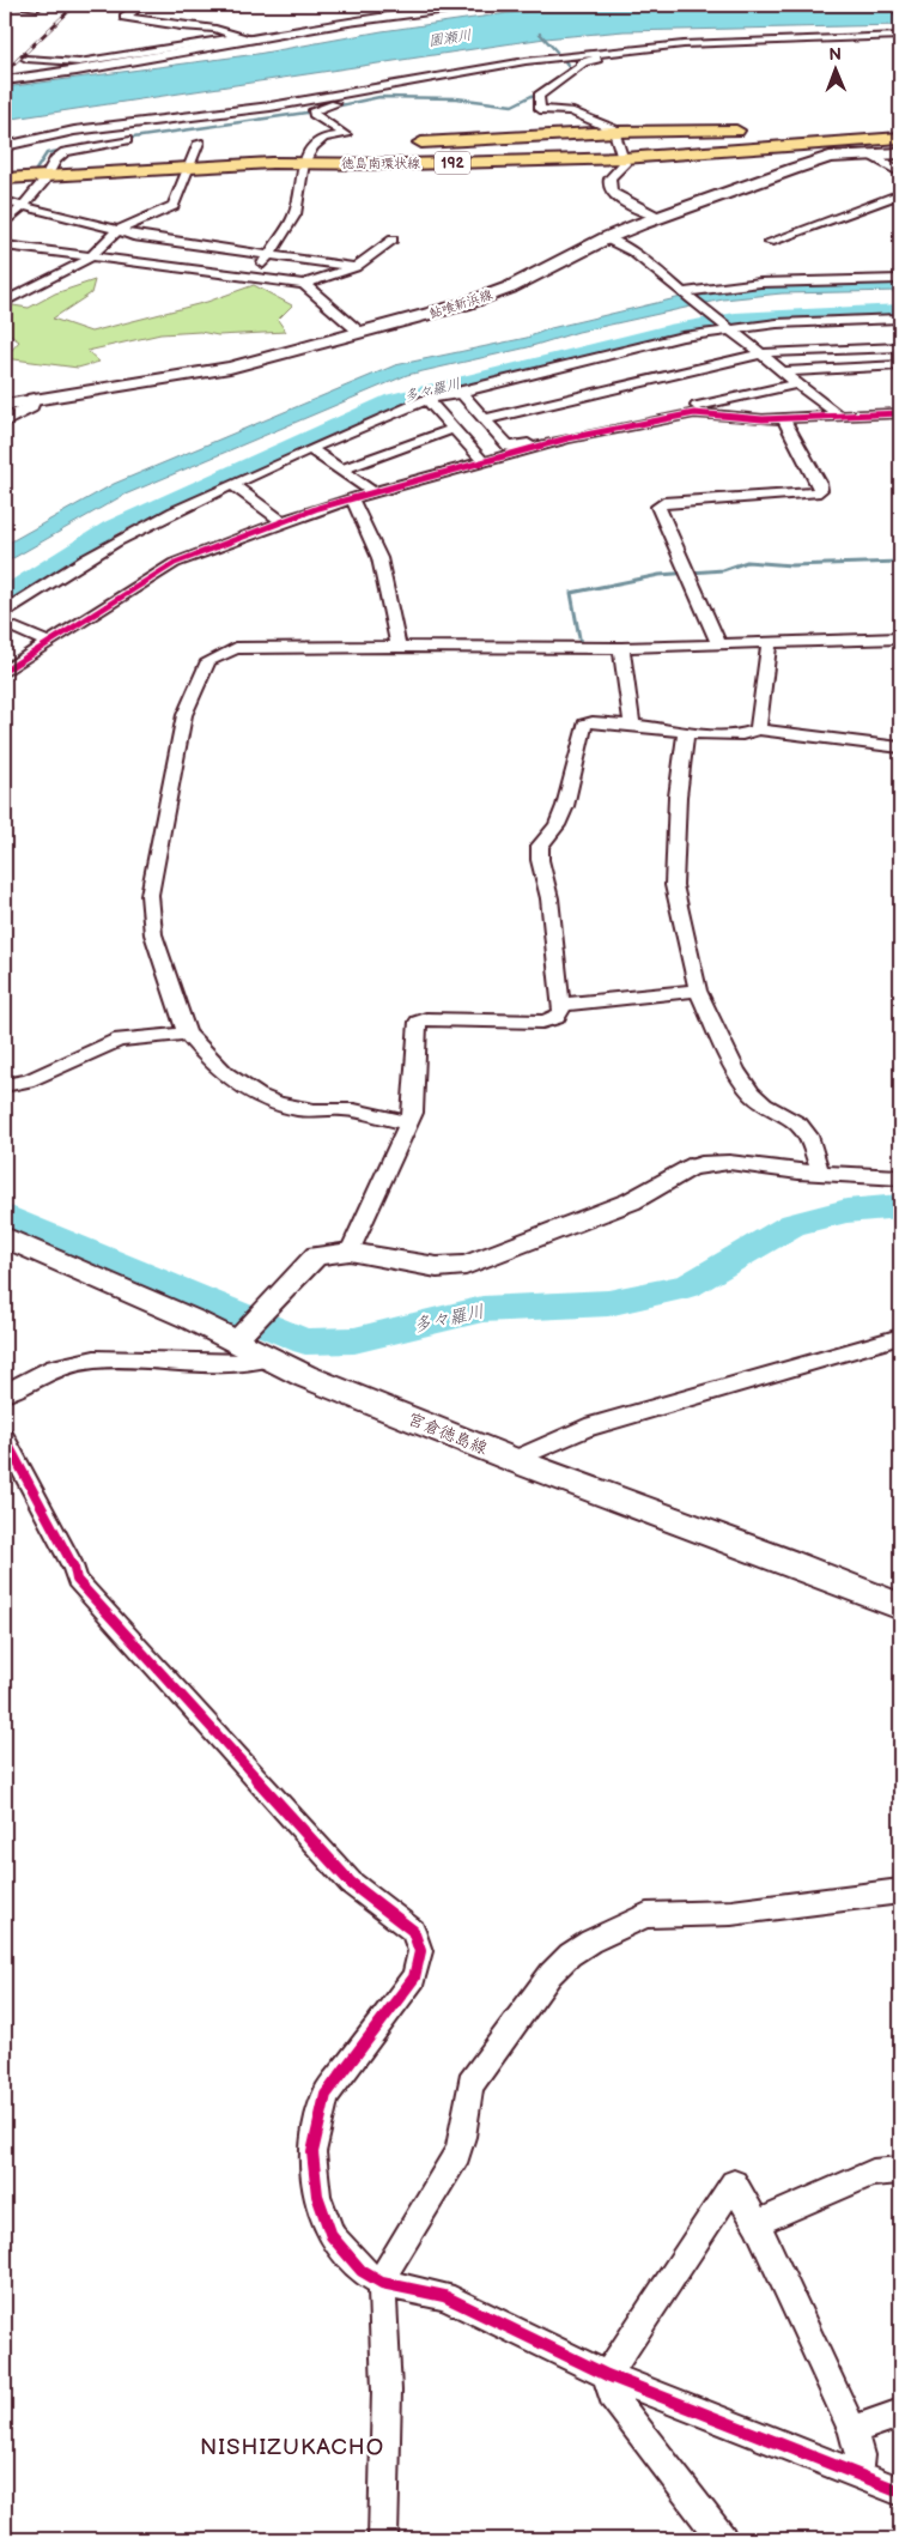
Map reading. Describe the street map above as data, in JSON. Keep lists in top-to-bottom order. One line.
{"streets":{"highway":["徳島南環状線","192"],"main road":["鮎喰新浜線","宮倉徳島線"]},"districts":["NISHIZUKACHO"],"water":["園瀬川","多々羅川"],"north":"top"}
